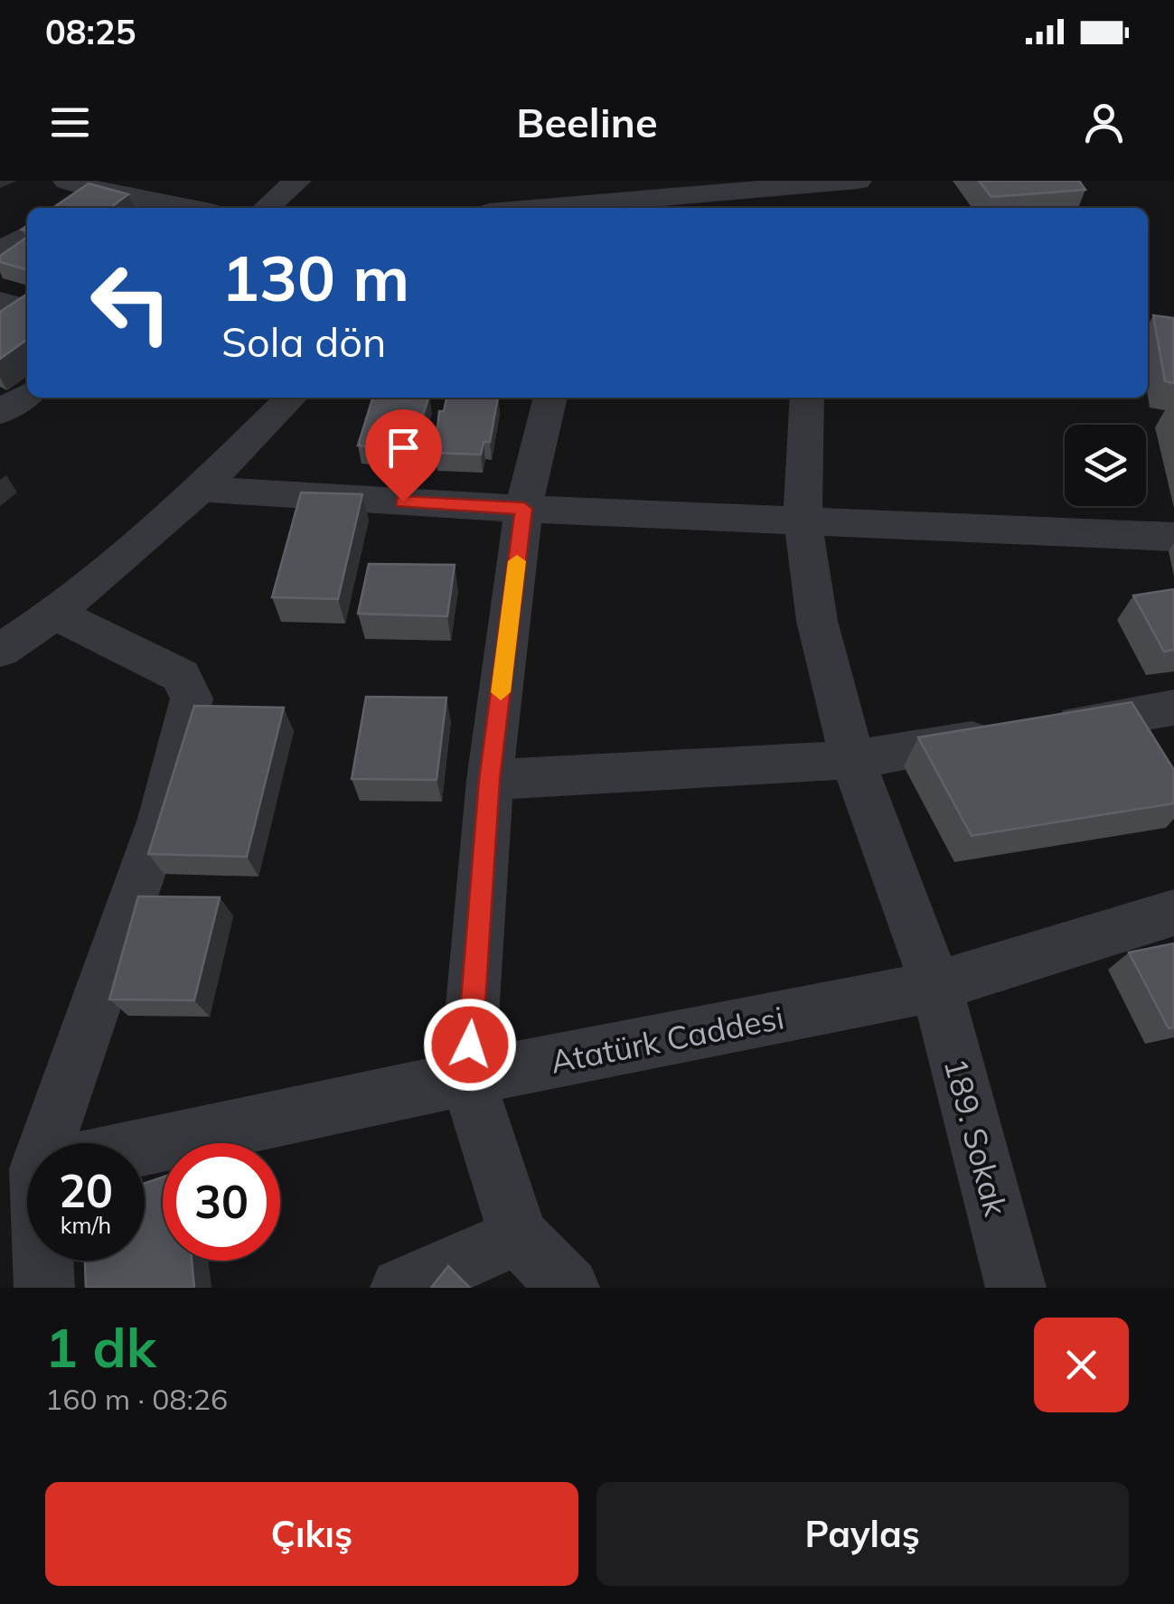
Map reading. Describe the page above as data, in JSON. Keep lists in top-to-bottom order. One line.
{"streets":{"street":["Atatürk Caddesi","189. Sokak"]},"crossings":[["Atatürk Caddesi","189. Sokak"]],"page":{"status":"08:25","header":"Beeline","turn":["130 m","Sola dön"],"speed":"20 km/h","limit":"30","heading":["1 dk","160 m · 08:26"],"buttons":["Çıkış","Paylaş"]}}
